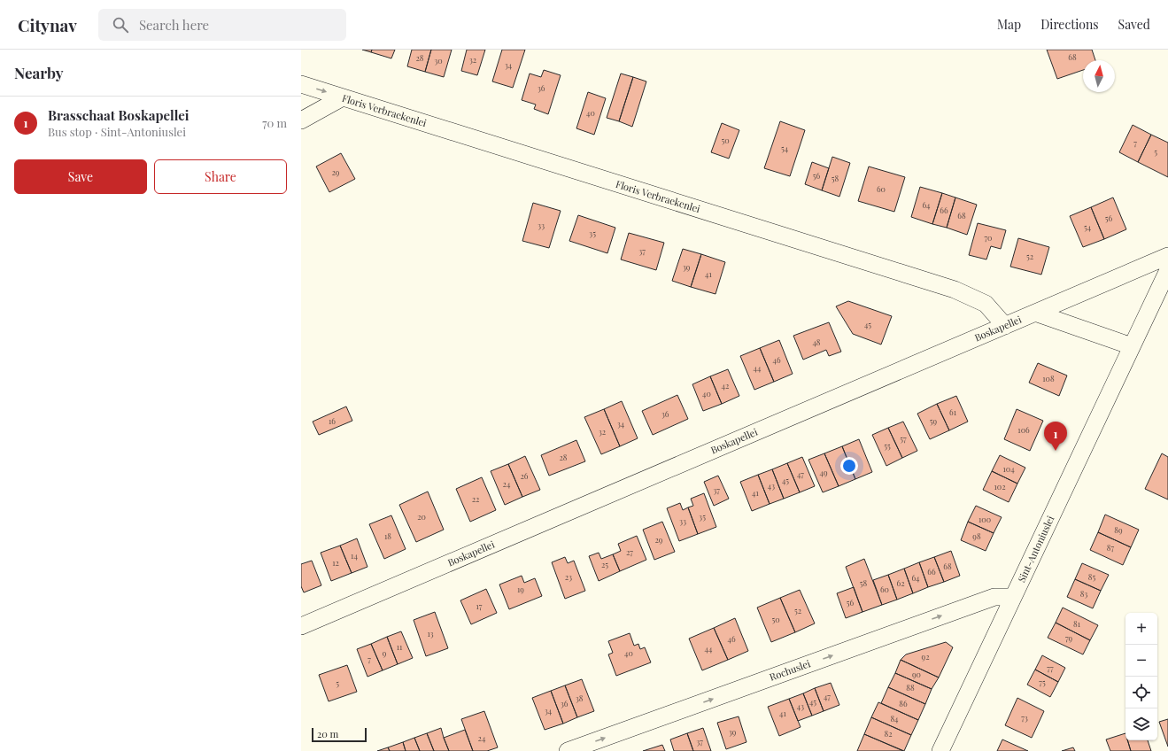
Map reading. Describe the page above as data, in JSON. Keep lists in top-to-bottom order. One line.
{"streets":{"street":["Floris Verbraekenlei","Boskapellei","Sint-Antoniuslei","Rochuslei"]},"crossings":[["Floris Verbraekenlei","Boskapellei"],["Sint-Antoniuslei","Rochuslei"]],"one_way":["Rochuslei"],"house_numbers":["68","28","32","30","34","36","40","50","7","54","5","29","56","58","60","64","66","68","56","33","54","35","70","37","52","39","41","45","48","46","44","108","42","40","61","36","16","59","34","106","32","57","55","28","104","49","47","26","45","24","43","102","37","41","22","20","35","100","33","89","18","98","29","87","27","14","12","25","68","66","23","85","64","58","62","19","60","83","56","17","52","50","81","13","79","46","11","44","9","40","92","7","77","90","75","5","88","47","38","45","36","86","43","34","41","73","84","39","82","24","37"],"scale_bar":"20 m","north":"top","page":{"header":"Citynav","search":"Search here","nav":["Map","Directions","Saved"],"heading":"Nearby","list":[{"mark":"1","name":"Brasschaat Boskapellei","note":"Bus stop · Sint-Antoniuslei","value":"70 m"}],"buttons":["Save","Share"],"pins":"1","map_buttons":["+","−"],"scale":"20 m"}}
